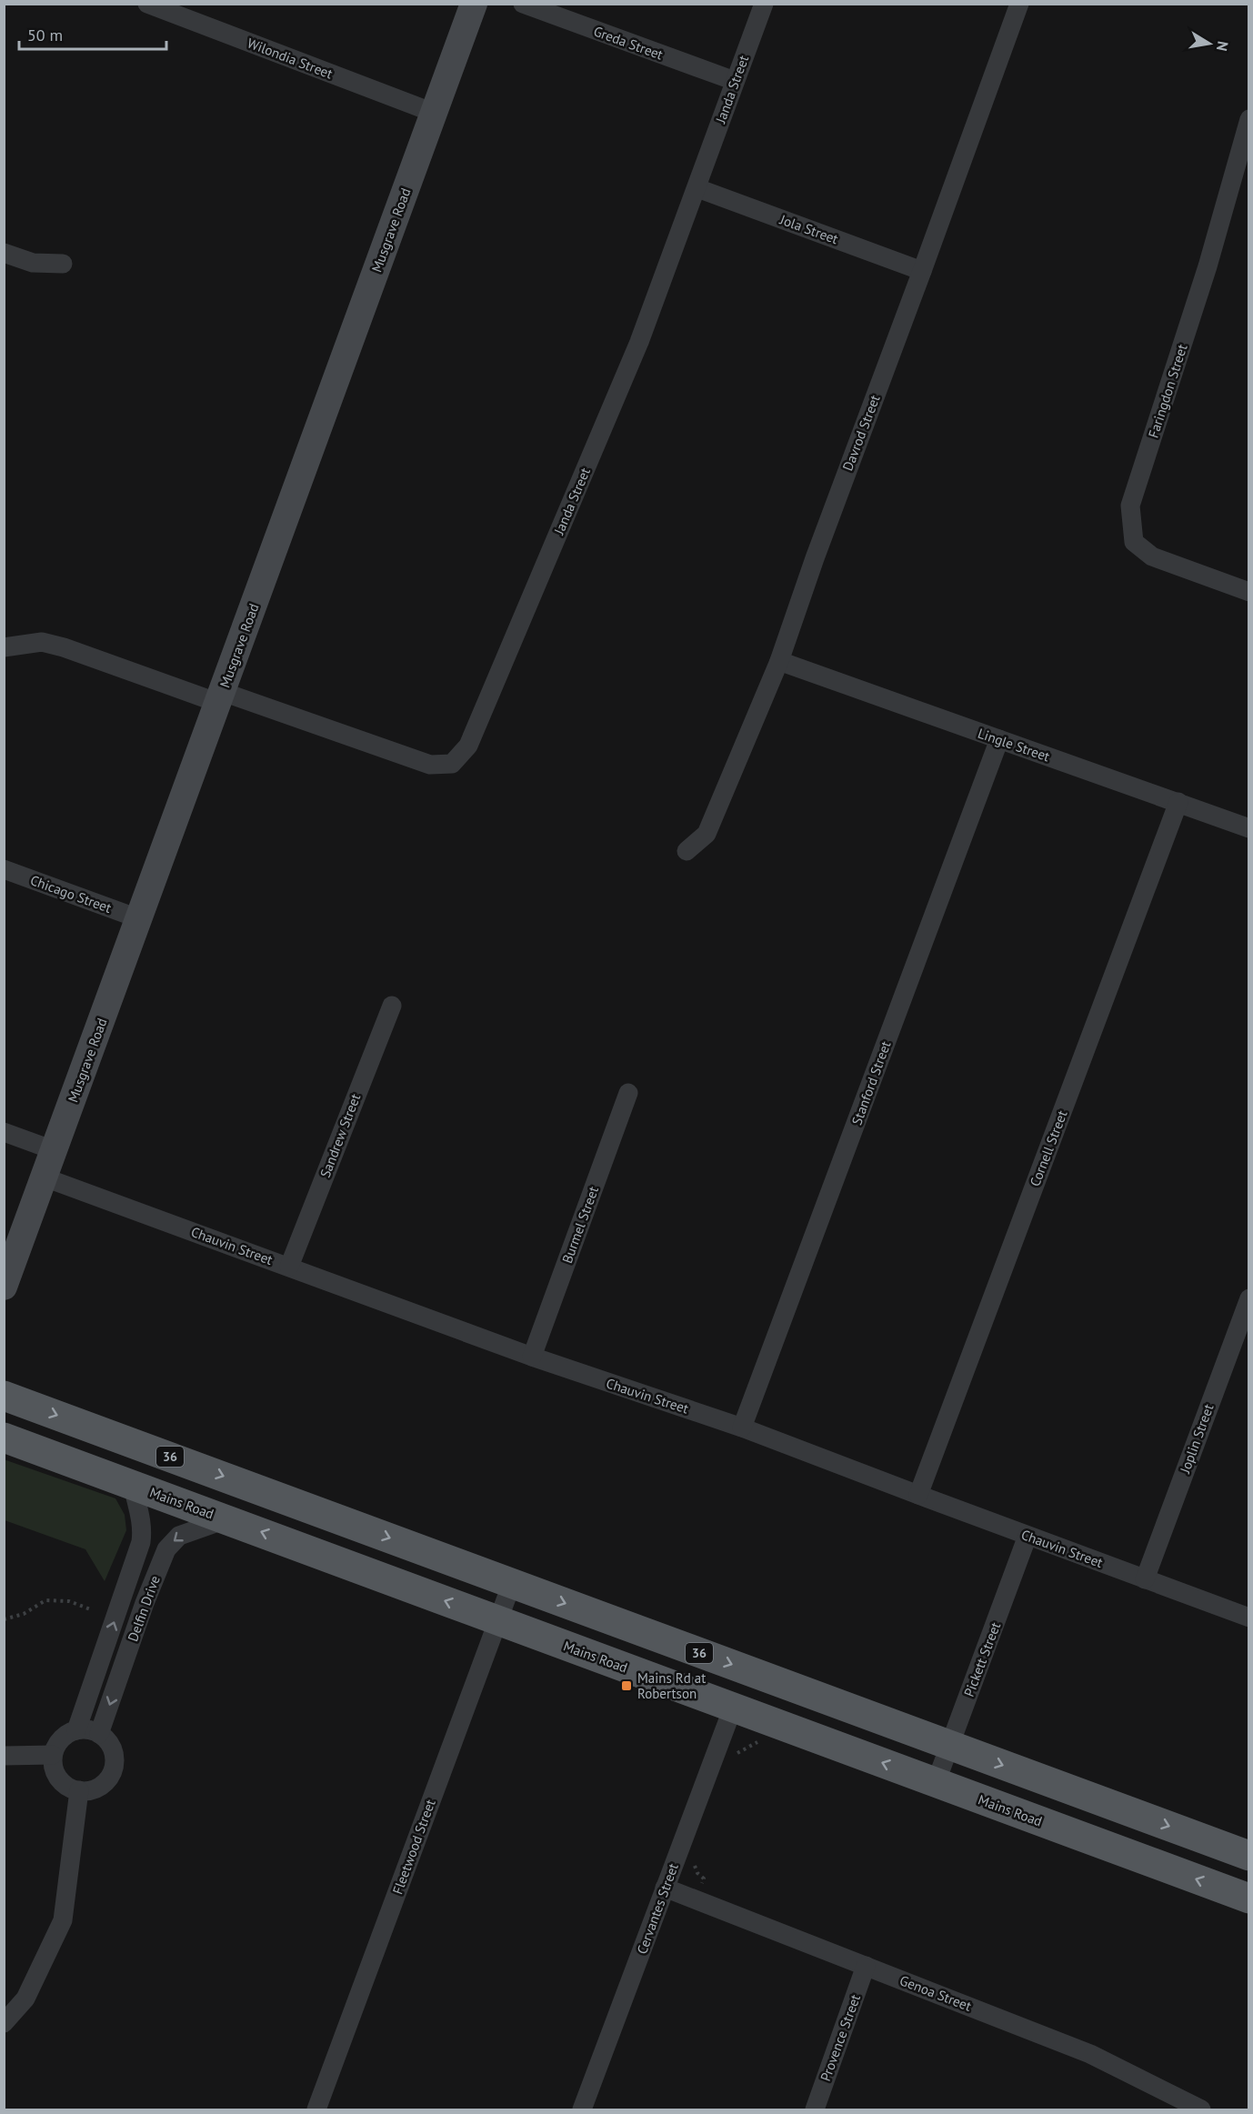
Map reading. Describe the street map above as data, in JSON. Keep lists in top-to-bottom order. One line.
{"streets":{"main road":["36","Mains Road"],"street":["Greda Street","Wilondia Street","Janda Street","Jola Street","Musgrave Road","Faringdon Street","Davrod Street","Lingle Street","Chicago Street","Stanford Street","Sandrew Street","Cornell Street","Burmel Street","Chauvin Street","Joplin Street","Delfin Drive","Pickett Street","Fleetwood Street","Cervantes Street","Genoa Street","Provence Street"]},"crossings":[["Greda Street","Janda Street"],["Wilondia Street","Musgrave Road"],["Janda Street","Jola Street"],["Janda Street","Musgrave Road"],["Jola Street","Davrod Street"],["Musgrave Road","Chicago Street"],["Musgrave Road","Chauvin Street"],["Davrod Street","Lingle Street"],["Lingle Street","Stanford Street"],["Lingle Street","Cornell Street"],["Stanford Street","Chauvin Street"],["Sandrew Street","Chauvin Street"],["Cornell Street","Chauvin Street"],["Burmel Street","Chauvin Street"],["Chauvin Street","Joplin Street"],["Chauvin Street","Pickett Street"],["36","Pickett Street"],["36","Fleetwood Street"],["Mains Road","Delfin Drive"],["Mains Road","Pickett Street"],["Mains Road","Fleetwood Street"],["Mains Road","Cervantes Street"],["Cervantes Street","Genoa Street"],["Genoa Street","Provence Street"]],"places":{"transit":["Mains Rd at Robertson"]},"scale_bar":"50 m","north":"right"}
